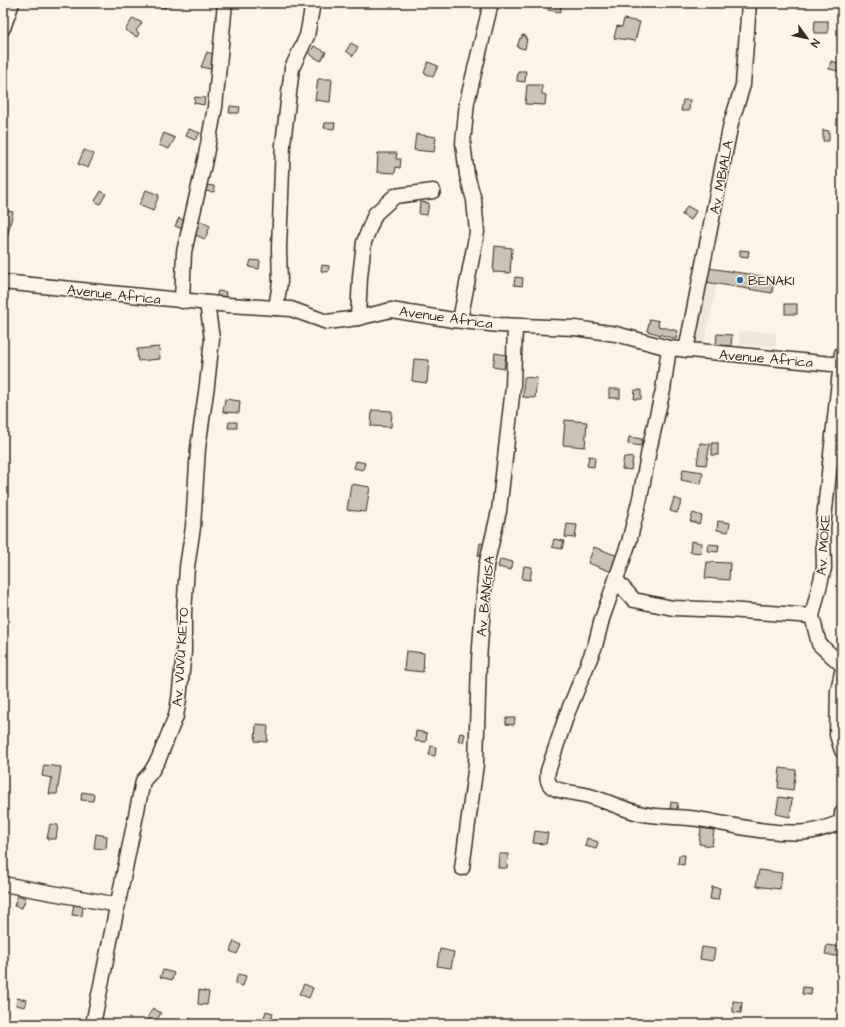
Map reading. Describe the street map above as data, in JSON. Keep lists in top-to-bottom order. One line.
{"streets":{"street":["Av. MBIALA","Avenue Africa","Av. MOKE","Av. BANGISA","Av. VUVU KIETO"]},"crossings":[["Av. MBIALA","Avenue Africa"],["Avenue Africa","Av. MOKE"],["Avenue Africa","Av. BANGISA"],["Avenue Africa","Av. VUVU KIETO"]],"places":["BENAKI"],"north":"bottom right"}
